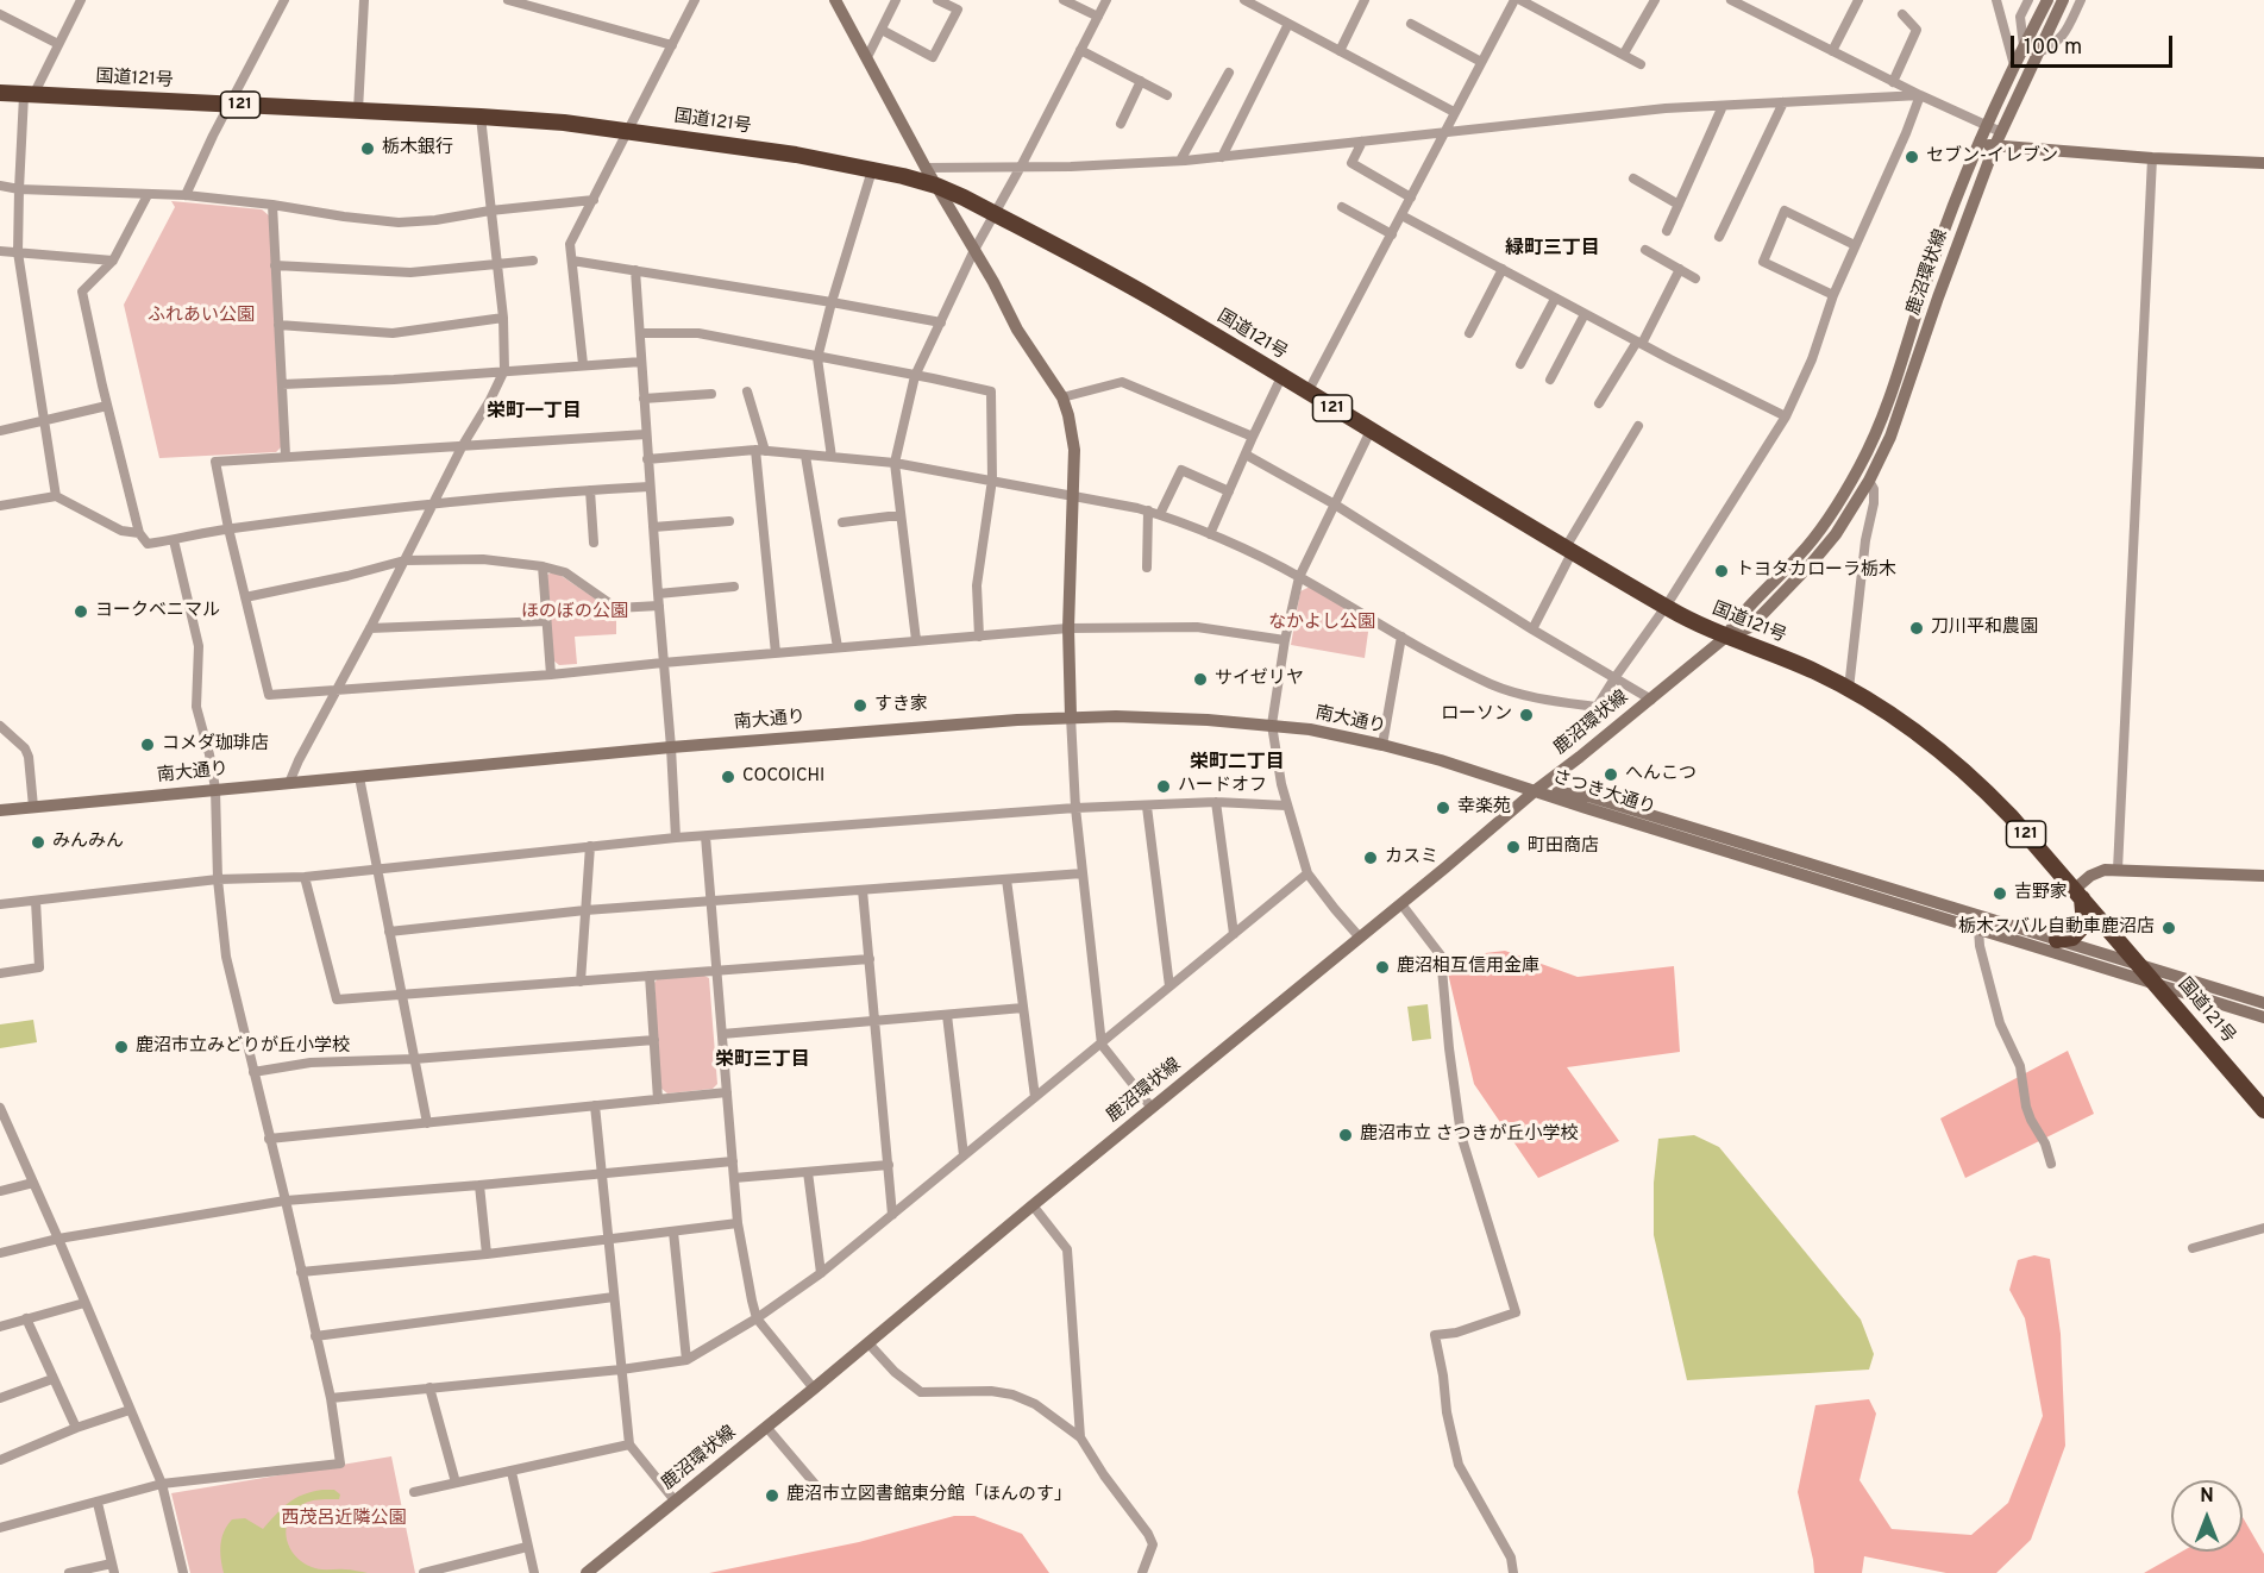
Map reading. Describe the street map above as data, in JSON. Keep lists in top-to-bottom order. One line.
{"streets":{"highway":["国道121号","121"],"street":["鹿沼環状線","南大通り","さつき大通り"]},"crossings":[["国道121号","鹿沼環状線"],["国道121号","さつき大通り"],["鹿沼環状線","南大通り"],["鹿沼環状線","さつき大通り"],["南大通り","さつき大通り"]],"districts":["緑町三丁目","栄町一丁目","栄町二丁目","栄町三丁目"],"parks":["ふれあい公園","ほのぼの公園","なかよし公園","西茂呂近隣公園"],"places":["栃木銀行","セブン-イレブン","トヨタカローラ栃木","ヨークベニマル","刀川平和農園","サイゼリヤ","すき家","ローソン","コメダ珈琲店","へんこつ","COCOICHI","ハードオフ","幸楽苑","みんみん","町田商店","カスミ","吉野家","栃木スバル自動車鹿沼店","鹿沼相互信用金庫","鹿沼市立みどりが丘小学校","鹿沼市立 さつきが丘小学校","鹿沼市立図書館東分館「ほんのす」"],"scale_bar":"100 m","north":"top"}
